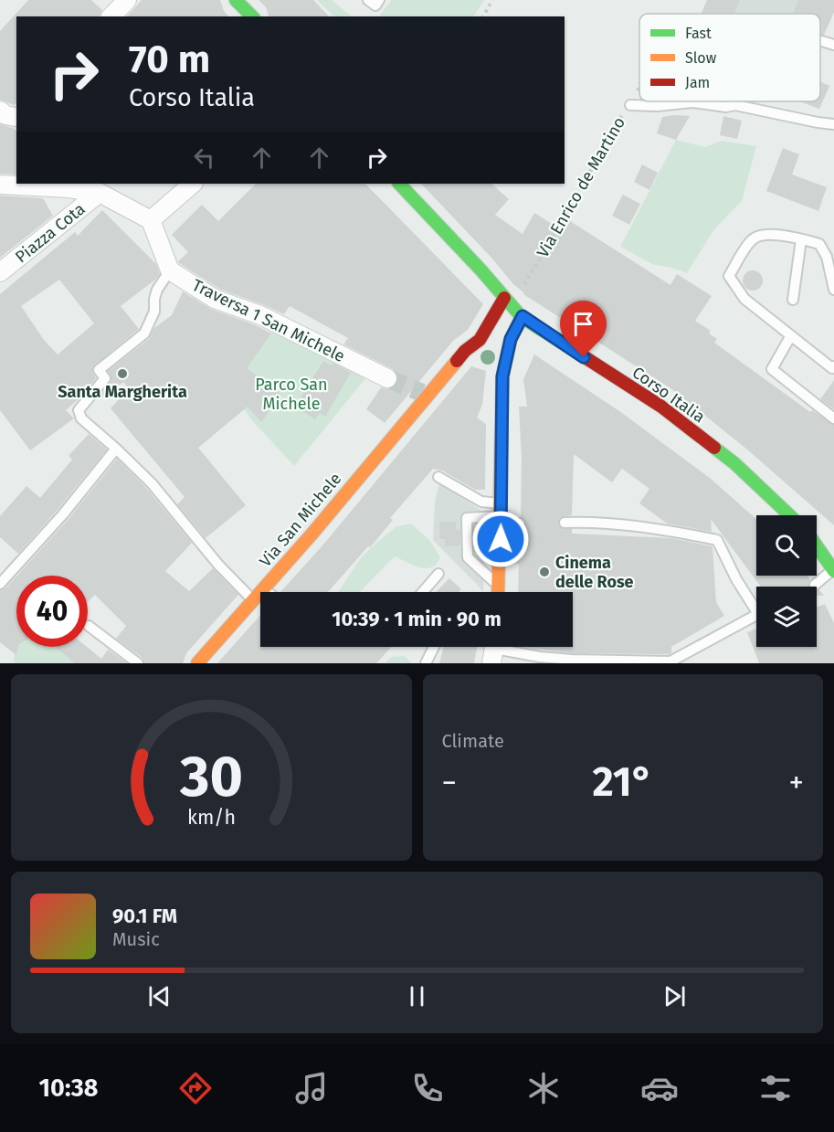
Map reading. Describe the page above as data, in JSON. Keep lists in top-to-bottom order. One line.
{"streets":{"street":["Piazza Cota","Traversa 1 San Michele","Corso Italia","Via San Michele"],"lane":["Via Enrico de Martino"]},"crossings":[["Via Enrico de Martino","Corso Italia"],["Via Enrico de Martino","Via San Michele"],["Corso Italia","Via San Michele"]],"parks":["Parco San Michele"],"places":["Santa Margherita","Cinema delle Rose"],"legend":["Fast","Slow","Jam"],"page":{"turn":["70 m","Corso Italia"],"limit":"40","trip":"10:39 · 1 min · 90 m","tile":"Climate","heat":["−","21°","+"],"song":["90.1 FM","Music"],"tabs":"10:38","gauge":["30","km/h"]}}
